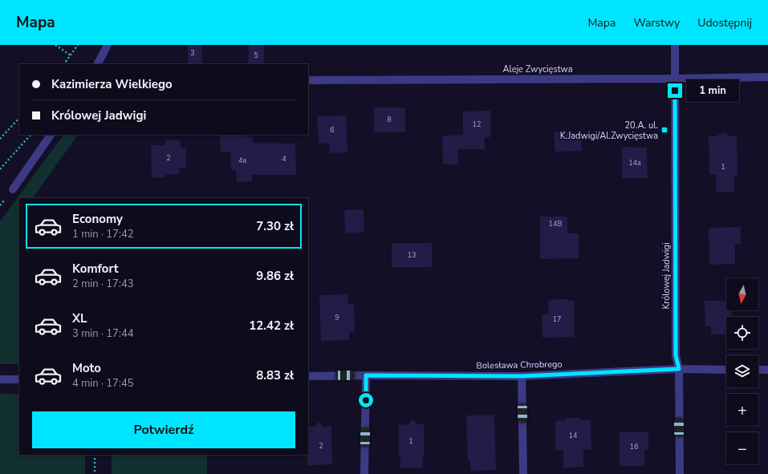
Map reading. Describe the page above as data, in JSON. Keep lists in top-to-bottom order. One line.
{"streets":{"street":["Aleje Zwycięstwa","Królowej Jadwigi","Bolesława Chrobrego"]},"crossings":[["Aleje Zwycięstwa","Królowej Jadwigi"],["Królowej Jadwigi","Bolesława Chrobrego"]],"places":{"transit":["20.A. ul. K.Jadwigi/Al.Zwycięstwa"]},"house_numbers":["3","5","8","12","6","2","4","4a","14a","1","14B","13","9","17","14","1","2","16"],"north":"bottom","page":{"header":"Mapa","nav":["Mapa","Warstwy","Udostępnij"],"banner":["Kazimierza Wielkiego","Królowej Jadwigi"],"bubble":"1 min","list":[{"name":"Economy","note":"1 min · 17:42","value":"7.30 zł"},{"name":"Komfort","note":"2 min · 17:43","value":"9.86 zł"},{"name":"XL","note":"3 min · 17:44","value":"12.42 zł"},{"name":"Moto","note":"4 min · 17:45","value":"8.83 zł"}],"map_buttons":["+","−"],"buttons":"Potwierdź"}}
